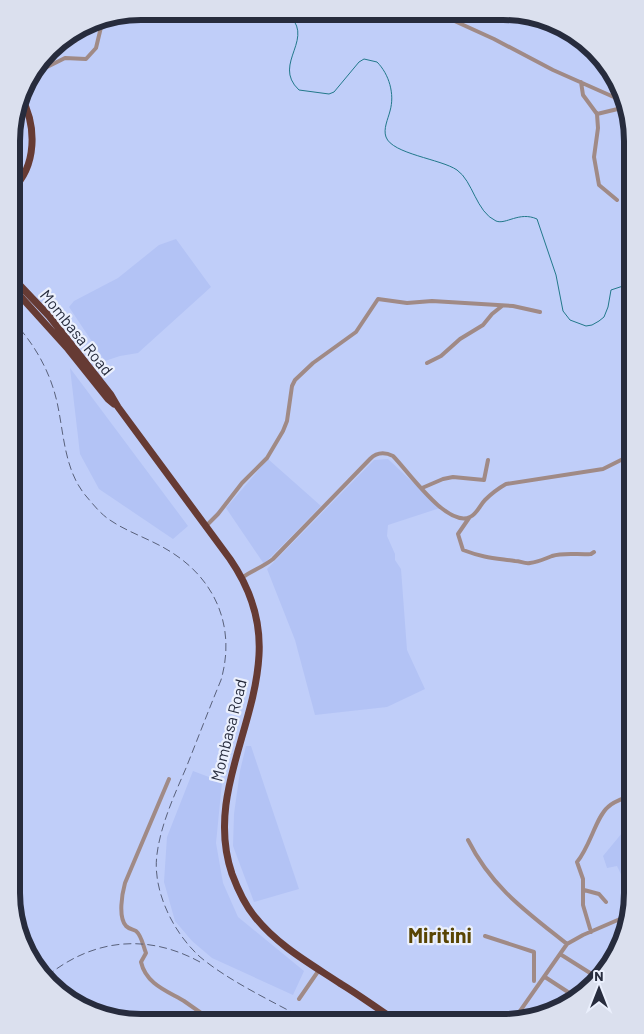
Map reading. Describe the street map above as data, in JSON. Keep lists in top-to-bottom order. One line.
{"streets":{"highway":["Mombasa Road"]},"districts":["Miritini"],"north":"top"}
